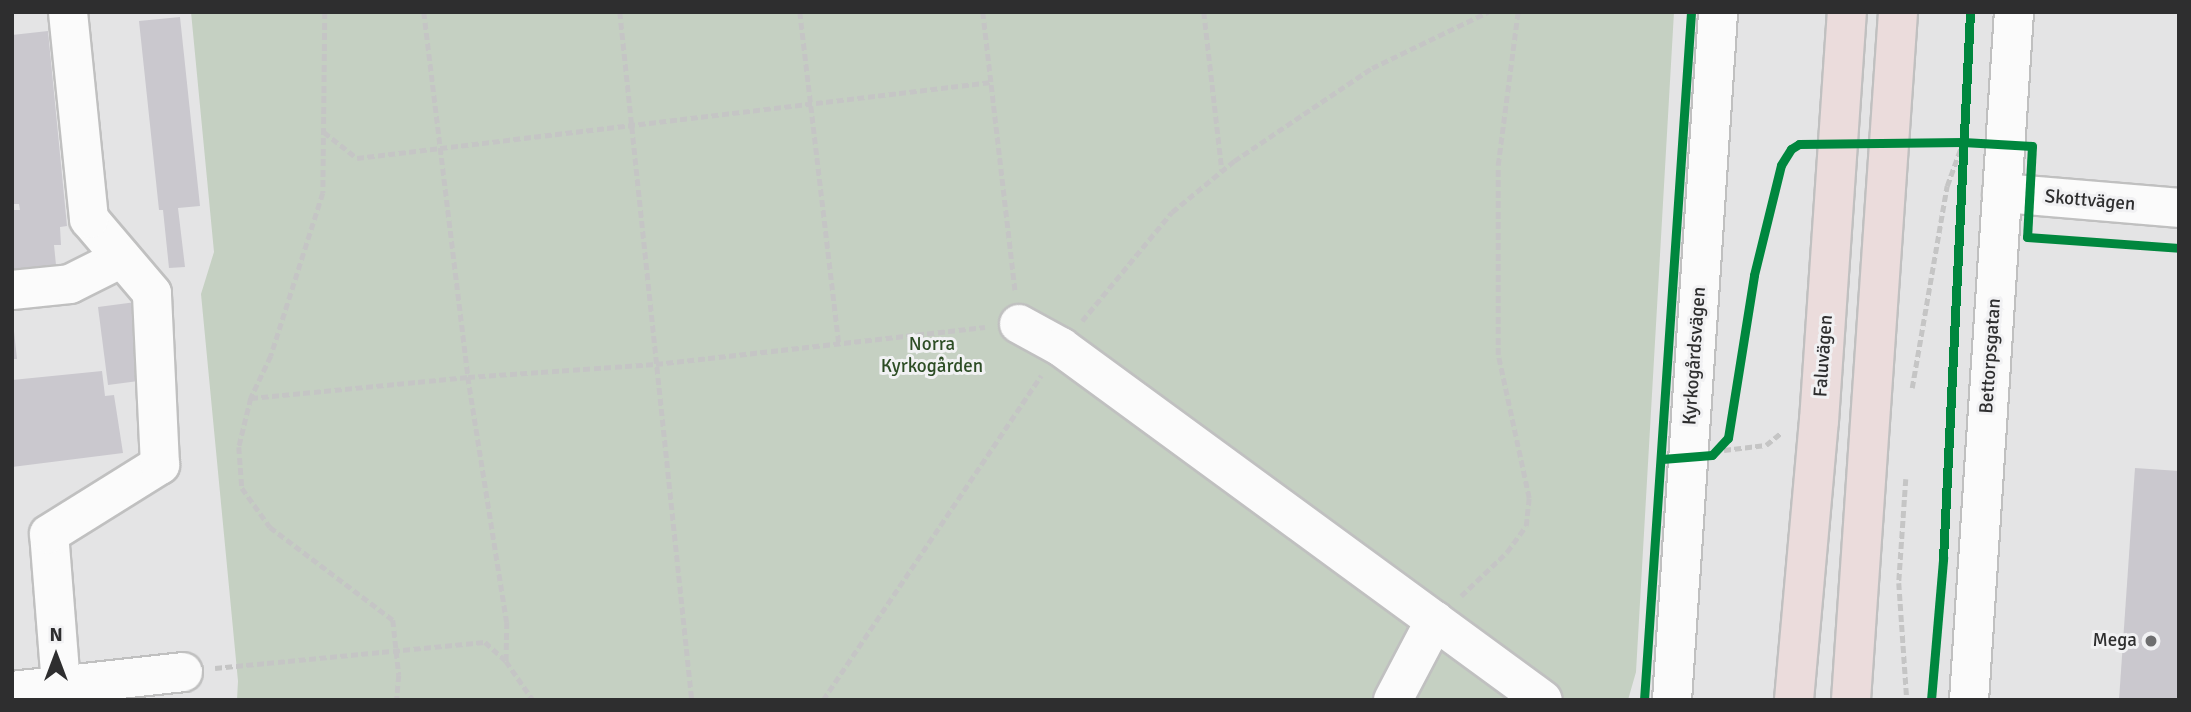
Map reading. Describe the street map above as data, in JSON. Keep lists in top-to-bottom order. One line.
{"streets":{"highway":["Faluvägen"],"street":["Skottvägen","Kyrkogårdsvägen","Bettorpsgatan"]},"crossings":[["Skottvägen","Bettorpsgatan"]],"parks":["Norra Kyrkogården"],"places":["Mega"],"north":"top"}
